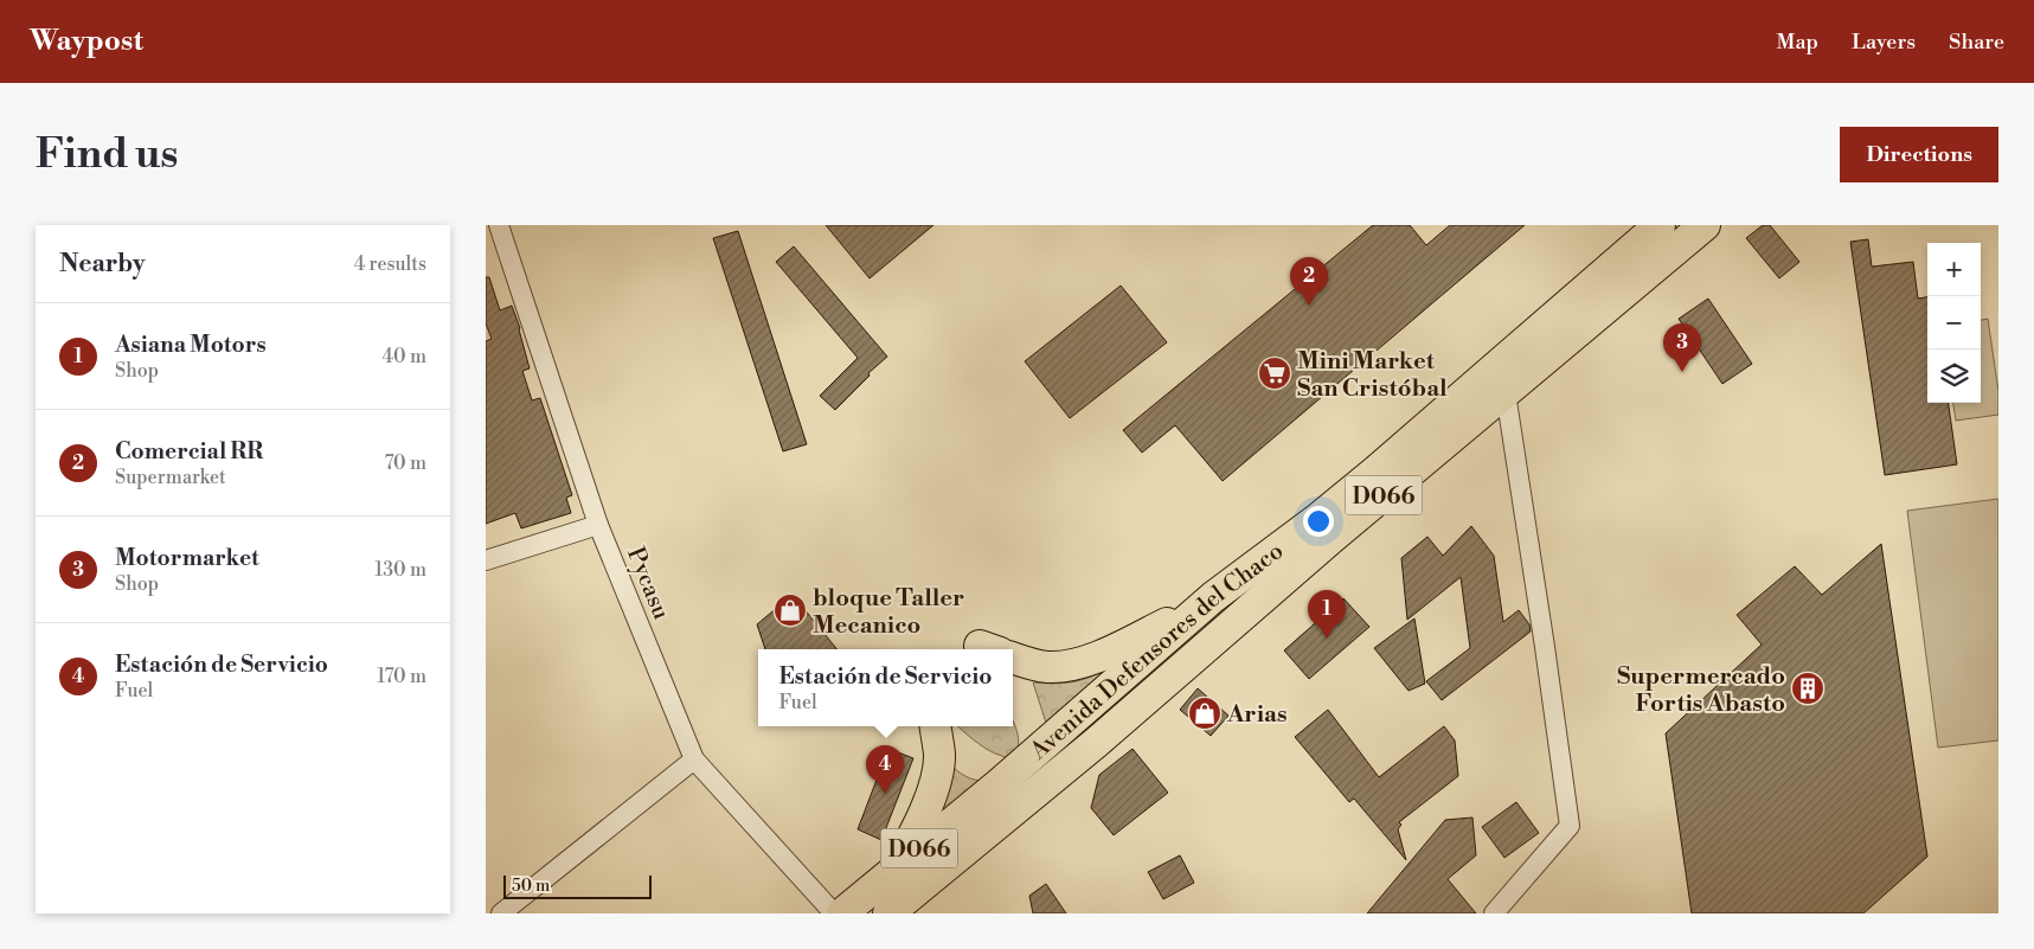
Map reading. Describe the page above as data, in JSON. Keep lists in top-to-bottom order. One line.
{"streets":{"highway":["D066","Avenida Defensores del Chaco"],"street":["Pycasu"]},"places":{"supermarket":["Mini Market San Cristóbal"],"shop":["bloque Taller Mecanico","Arias"],"building":["Supermercado Fortis Abasto"]},"scale_bar":"50 m","page":{"header":"Waypost","nav":["Map","Layers","Share"],"buttons":"Directions","title":"Find us","heading":["Nearby","4 results"],"map_buttons":["+","−"],"pins":["2","3","1","4"],"list":[{"mark":"1","name":"Asiana Motors","note":"Shop","value":"40 m"},{"mark":"2","name":"Comercial RR","note":"Supermarket","value":"70 m"},{"mark":"3","name":"Motormarket","note":"Shop","value":"130 m"},{"mark":"4","name":"Estación de Servicio","note":"Fuel","value":"170 m"}],"popup":["Estación de Servicio","Fuel"],"scale":"50 m"}}
